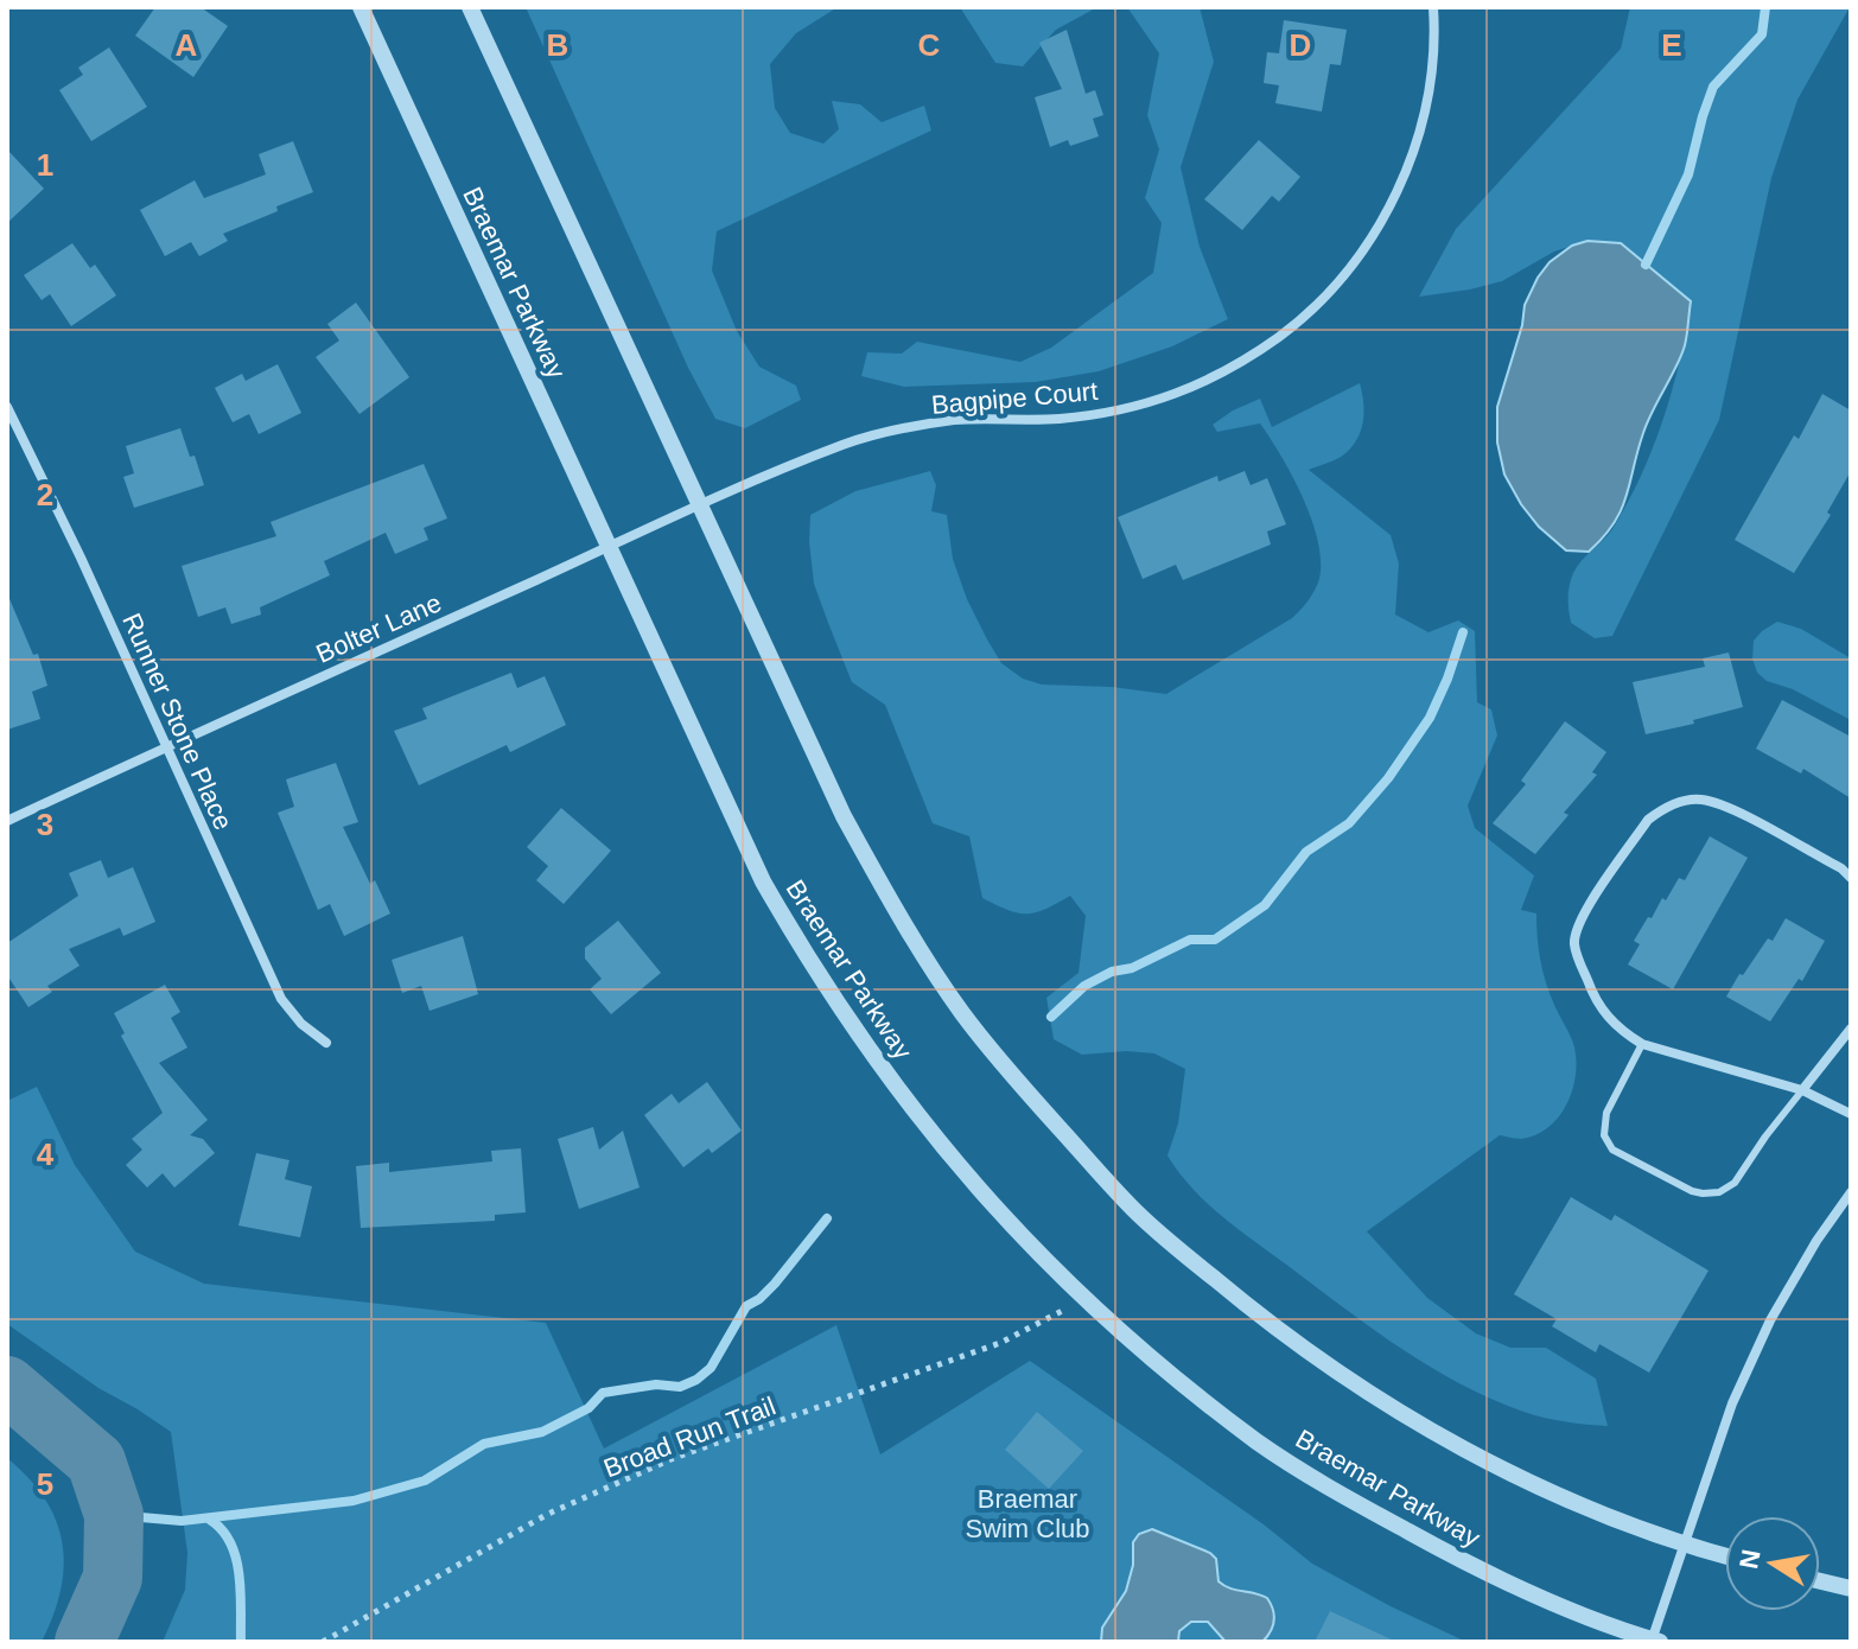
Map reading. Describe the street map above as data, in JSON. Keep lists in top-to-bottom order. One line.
{"streets":{"street":["Braemar Parkway","Bagpipe Court","Bolter Lane","Runner Stone Place"],"path":["Broad Run Trail"]},"crossings":[["Braemar Parkway","Bagpipe Court"],["Braemar Parkway","Bolter Lane"],["Braemar Parkway","Broad Run Trail"],["Bagpipe Court","Bolter Lane"],["Bolter Lane","Runner Stone Place"]],"parks":["Braemar Swim Club"],"north":"left","grid":{"columns":["A","B","C","D","E"],"rows":["1","2","3","4","5"]}}
